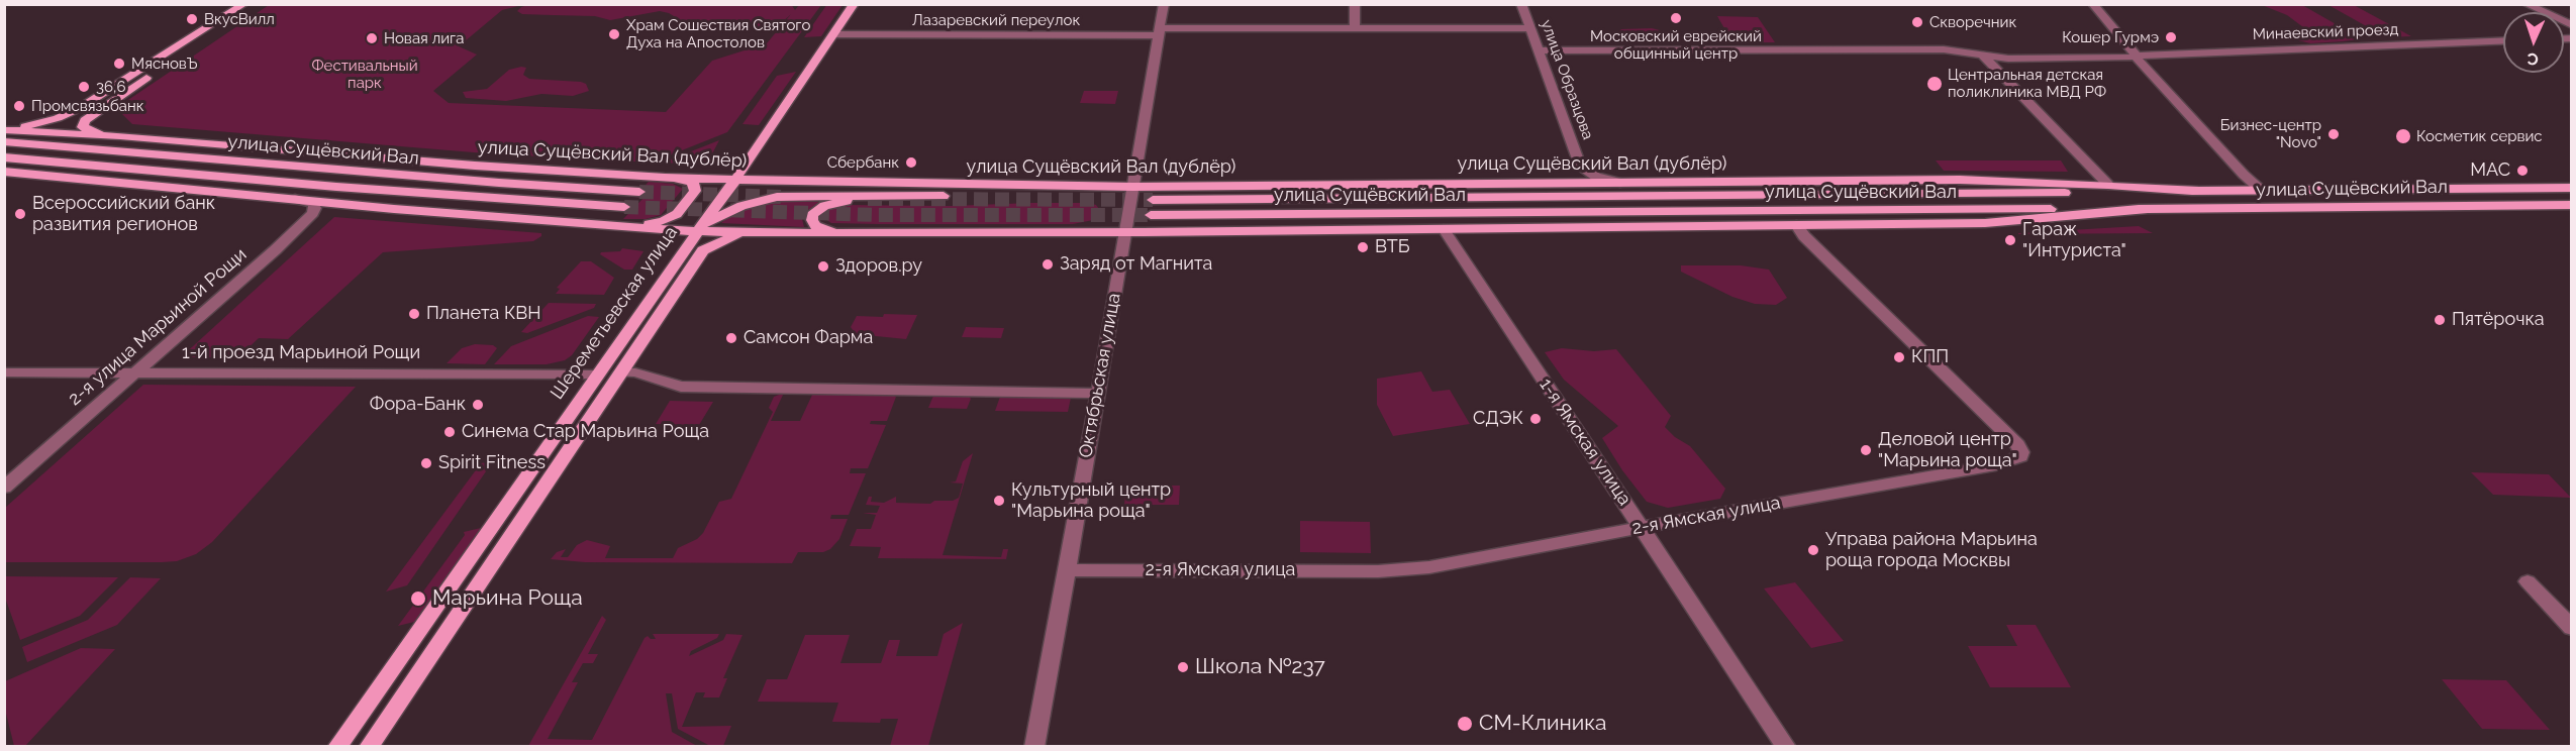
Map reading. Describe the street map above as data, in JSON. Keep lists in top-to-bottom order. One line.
{"streets":{"main road":["улица Сущёвский Вал","улица Сущёвский Вал (дублёр)","Шереметьевская улица"],"street":["Лазаревский переулок","Минаевский проезд","улица Образцова","2-я улица Марьиной Рощи","1-й проезд Марьиной Рощи","Октябрьская улица","1-я Ямская улица","2-я Ямская улица"]},"crossings":[["Лазаревский переулок","улица Образцова"],["Лазаревский переулок","Шереметьевская улица"],["Лазаревский переулок","Октябрьская улица"],["Минаевский проезд","улица Образцова"],["улица Образцова","улица Сущёвский Вал (дублёр)"],["улица Сущёвский Вал","улица Сущёвский Вал (дублёр)"],["улица Сущёвский Вал (дублёр)","Шереметьевская улица"],["улица Сущёвский Вал (дублёр)","Октябрьская улица"],["Шереметьевская улица","1-й проезд Марьиной Рощи"],["2-я улица Марьиной Рощи","1-й проезд Марьиной Рощи"],["Октябрьская улица","2-я Ямская улица"],["1-я Ямская улица","2-я Ямская улица"]],"parks":["Фестивальный парк"],"places":["Московский еврейский общинный центр","ВкусВилл","Скворечник","Храм Сошествия Святого Духа на Апостолов","Кошер Гурмэ","Новая лига","МясновЪ","Центральная детская поликлиника МВД РФ","36,6","Промсвязьбанк","Бизнес-центр \"Novo\"","Косметик сервис","Сбербанк","MAC","Всероссийский банк развития регионов","Гараж \"Интуриста\"","ВТБ","Заряд от Магнита","Здоров.ру","Планета КВН","Пятёрочка","Самсон Фарма","КПП","Фора-Банк","СДЭК","Синема Стар Марьина Роща","Деловой центр \"Марьина роща\"","Spirit Fitness","Культурный центр \"Марьина роща\"","Управа района Марьина роща города Москвы","Марьина Роща","Школа №237","СМ-Клиника"],"north":"bottom"}
